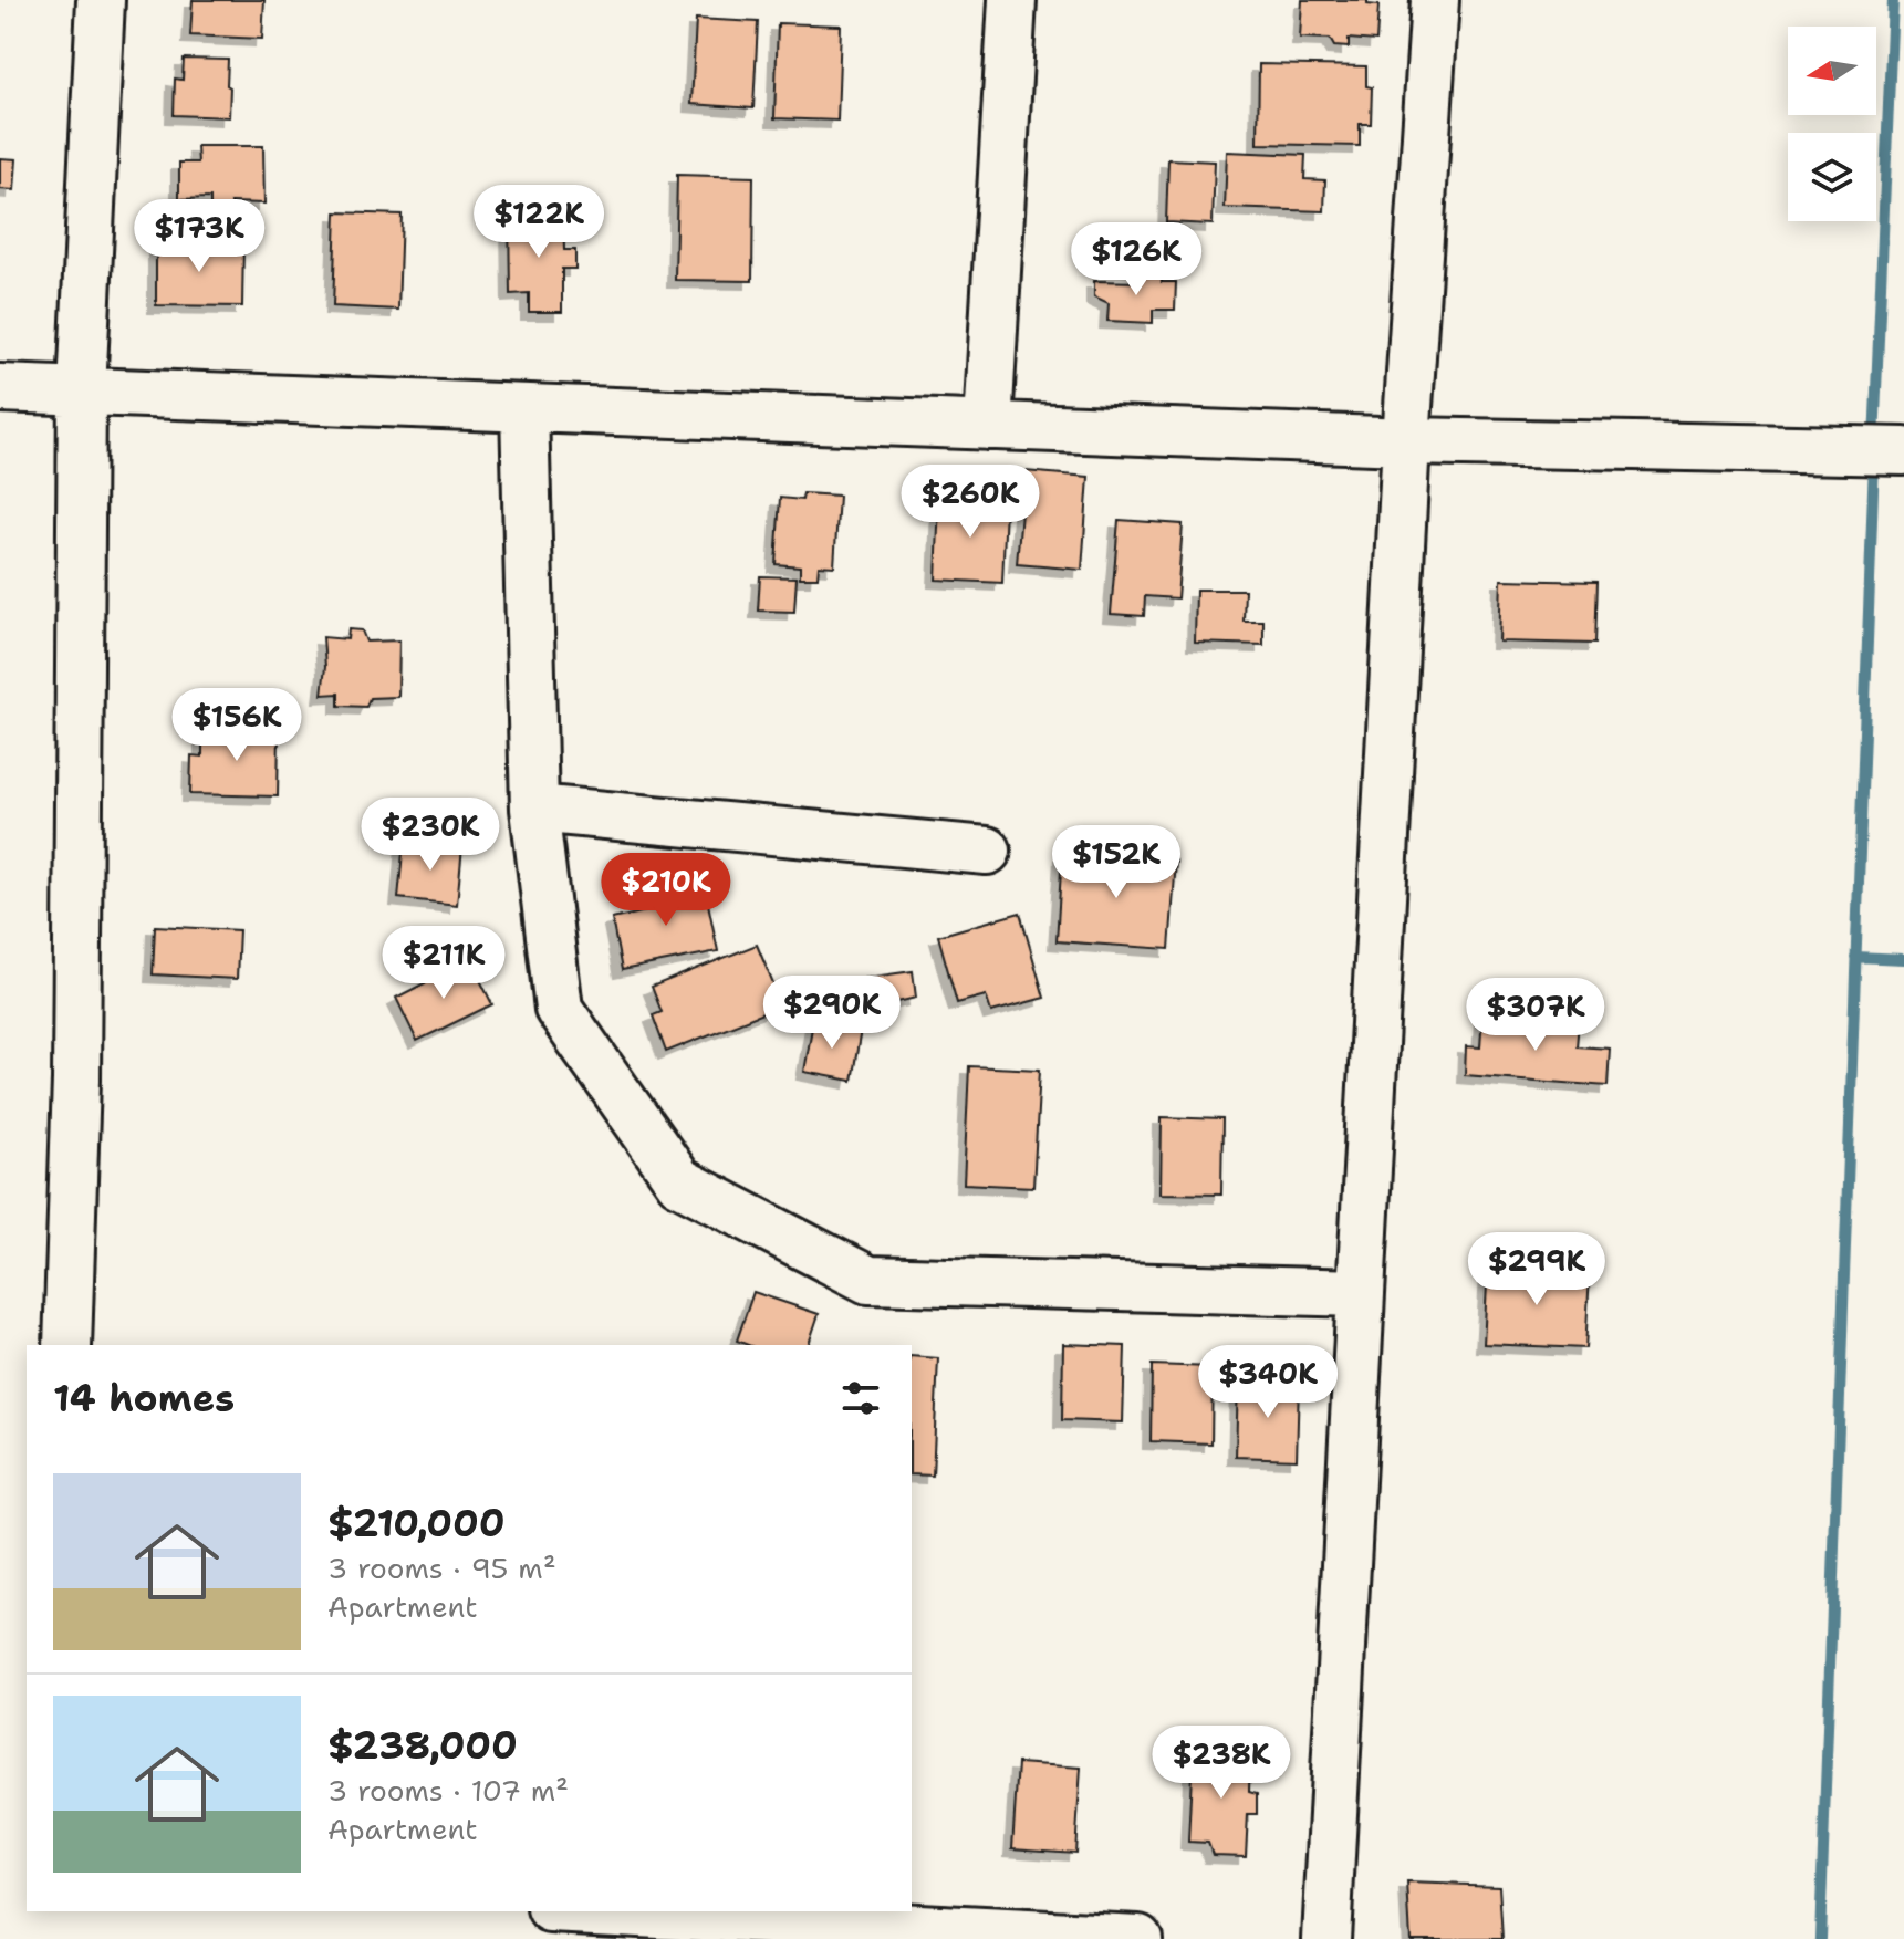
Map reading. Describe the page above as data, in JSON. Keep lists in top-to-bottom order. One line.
{"north":"left","page":{"price":["$122K","$173K","$126K","$260K","$156K","$230K","$152K","$210K","$211K","$290K","$307K","$299K","$340K","$238K"],"heading":"14 homes","list":[{"name":"$210,000","note":"3 rooms · 95 m² · Apartment"},{"name":"$238,000","note":"3 rooms · 107 m² · Apartment"}]}}
